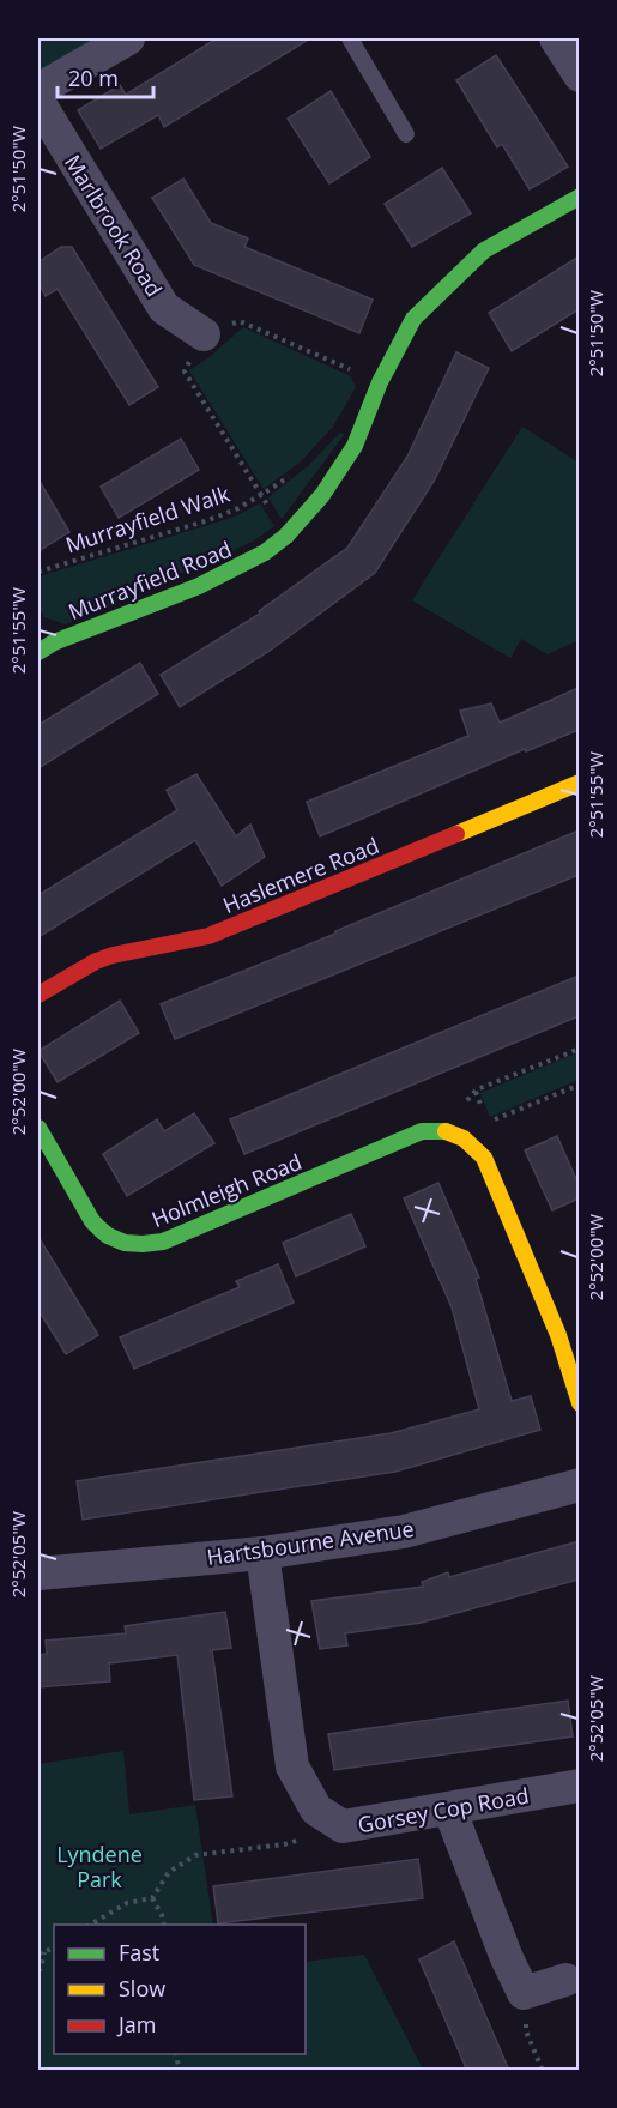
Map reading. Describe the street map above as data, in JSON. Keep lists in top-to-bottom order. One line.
{"streets":{"street":["Marlbrook Road","Murrayfield Road","Haslemere Road","Holmleigh Road","Hartsbourne Avenue","Gorsey Cop Road"],"path":["Murrayfield Walk"]},"crossings":[["Murrayfield Walk","Murrayfield Road"],["Hartsbourne Avenue","Gorsey Cop Road"]],"parks":["Lyndene Park"],"legend":["Fast","Slow","Jam"],"scale_bar":"20 m","coordinates":["2°51'50\"W","2°51'55\"W","2°52'00\"W","2°52'05\"W"]}
